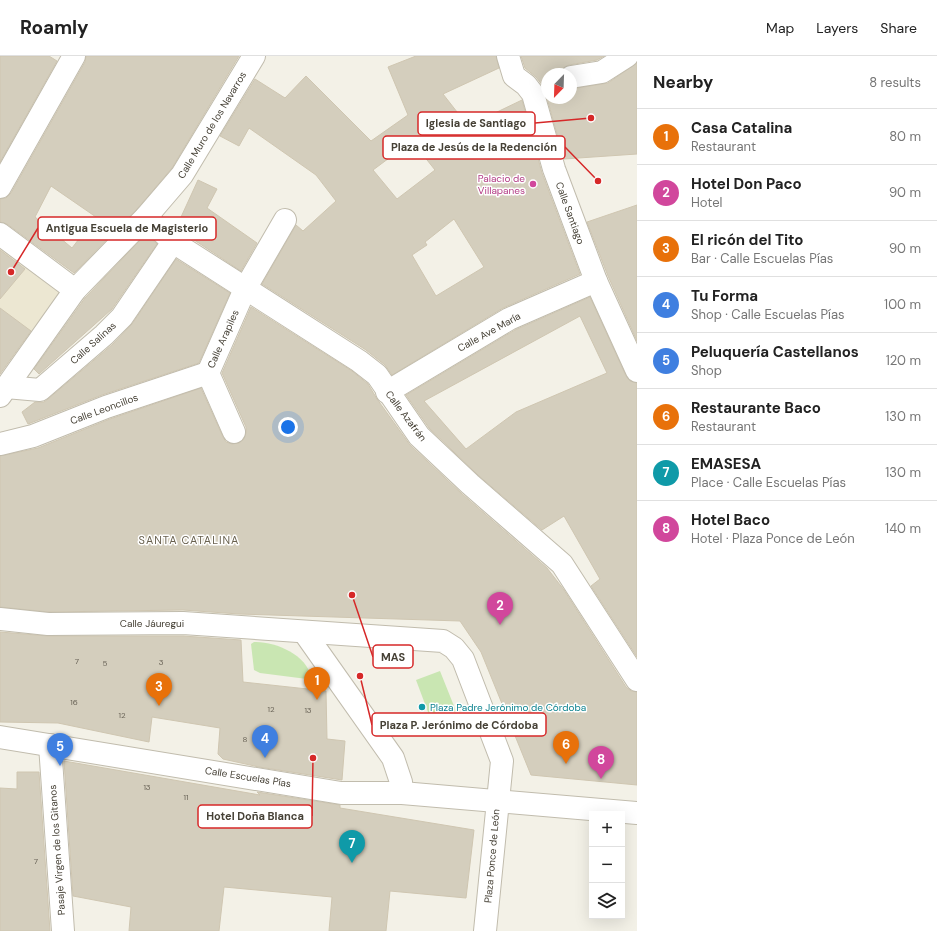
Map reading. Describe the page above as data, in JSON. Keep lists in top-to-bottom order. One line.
{"streets":{"street":["Calle Muro de los Navarros","Calle Santiago","Calle Ave María","Calle Arapiles","Calle Salinas","Calle Leoncillos","Calle Azafrán","Calle Jáuregui","Calle Escuelas Pías","Pasaje Virgen de los Gitanos","Plaza Ponce de León"]},"crossings":[["Calle Muro de los Navarros","Calle Salinas"],["Calle Muro de los Navarros","Calle Azafrán"],["Calle Santiago","Calle Ave María"],["Calle Ave María","Calle Azafrán"],["Calle Arapiles","Calle Leoncillos"],["Calle Arapiles","Calle Azafrán"],["Calle Salinas","Calle Azafrán"],["Calle Escuelas Pías","Pasaje Virgen de los Gitanos"],["Calle Escuelas Pías","Plaza Ponce de León"]],"districts":["SANTA CATALINA"],"places":["Iglesia de Santiago","Plaza de Jesús de la Redención","Palacio de Villapanes","Antigua Escuela de Magisterio","MAS","Plaza P. Jerónimo de Córdoba","Plaza Padre Jerónimo de Córdoba","Hotel Doña Blanca"],"house_numbers":["7","3","5","16","12","13","12","8","13","11","7"],"north":"bottom left","page":{"header":"Roamly","nav":["Map","Layers","Share"],"heading":["Nearby","8 results"],"list":[{"mark":"1","name":"Casa Catalina","note":"Restaurant","value":"80 m"},{"mark":"2","name":"Hotel Don Paco","note":"Hotel","value":"90 m"},{"mark":"3","name":"El ricón del Tito","note":"Bar · Calle Escuelas Pías","value":"90 m"},{"mark":"4","name":"Tu Forma","note":"Shop · Calle Escuelas Pías","value":"100 m"},{"mark":"5","name":"Peluquería Castellanos","note":"Shop","value":"120 m"},{"mark":"6","name":"Restaurante Baco","note":"Restaurant","value":"130 m"},{"mark":"7","name":"EMASESA","note":"Place · Calle Escuelas Pías","value":"130 m"},{"mark":"8","name":"Hotel Baco","note":"Hotel · Plaza Ponce de León","value":"140 m"}],"pins":["2","1","3","4","6","5","8","7"],"map_buttons":["+","−"]}}
